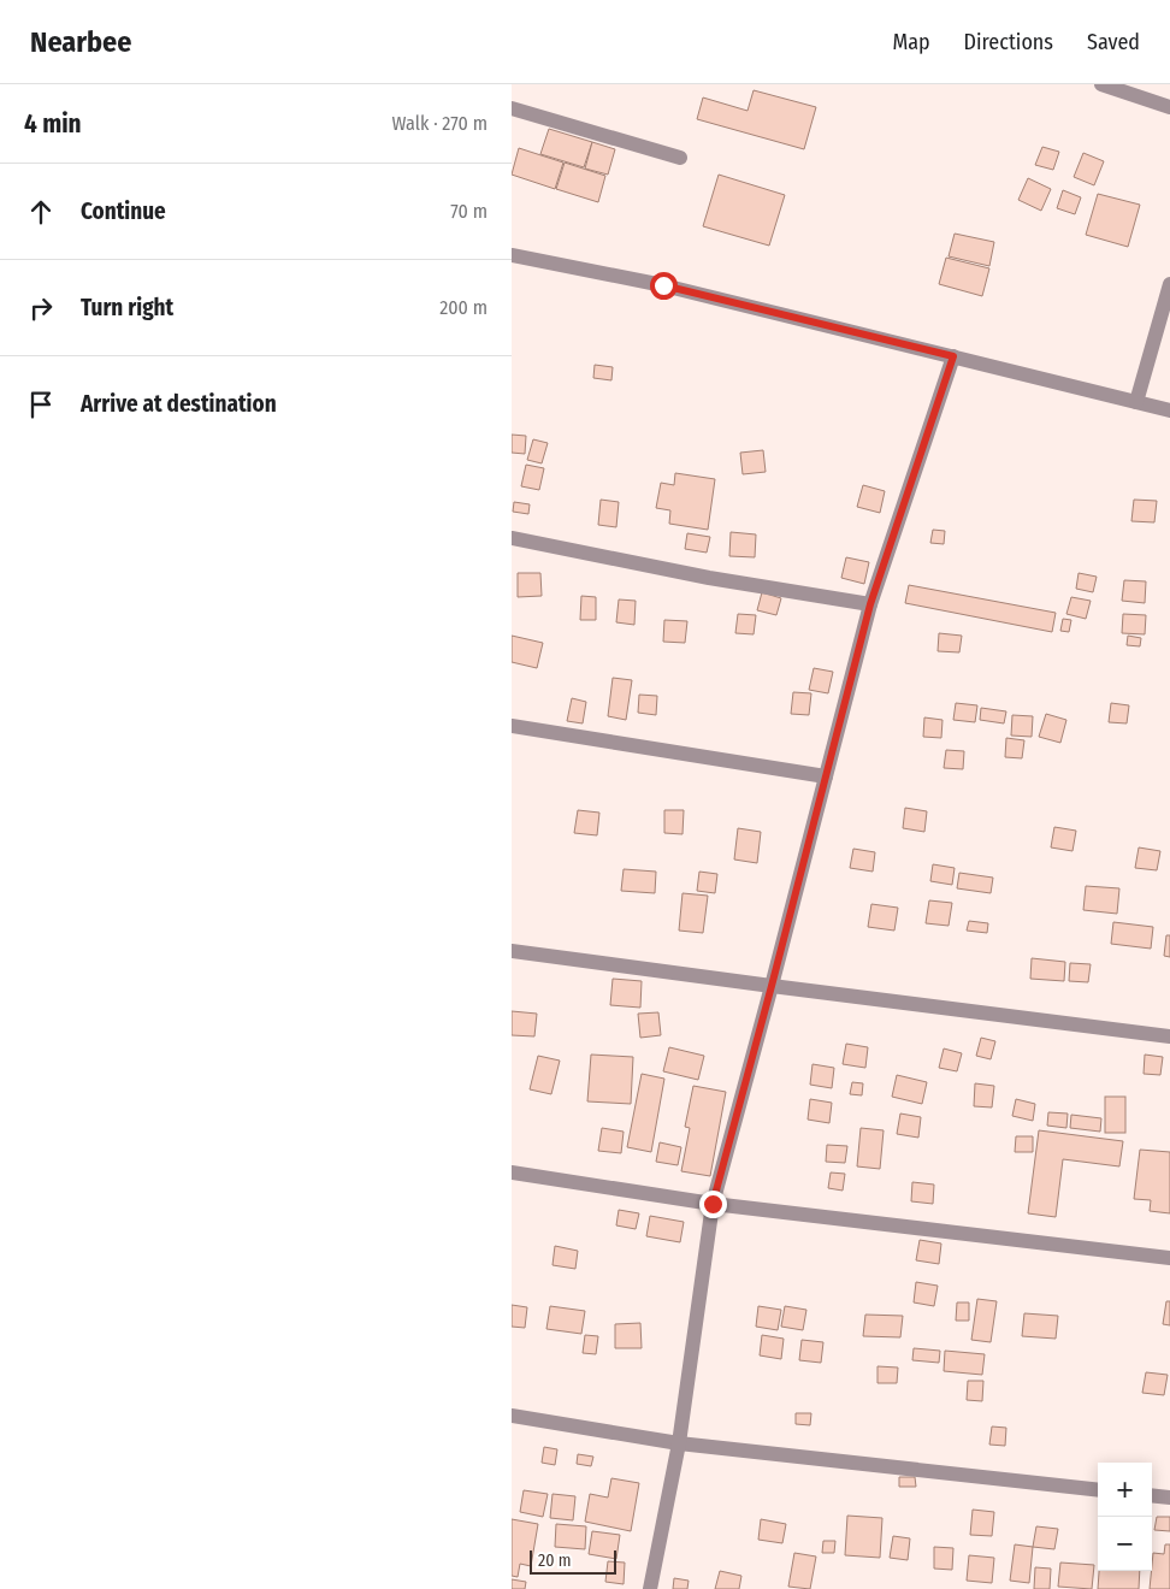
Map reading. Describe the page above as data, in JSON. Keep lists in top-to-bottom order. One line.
{"scale_bar":"20 m","page":{"header":"Nearbee","nav":["Map","Directions","Saved"],"heading":["4 min","Walk · 270 m"],"list":[["Continue","70 m"],["Turn right","200 m"],"Arrive at destination"],"map_buttons":["+","−"],"scale":"20 m"}}
